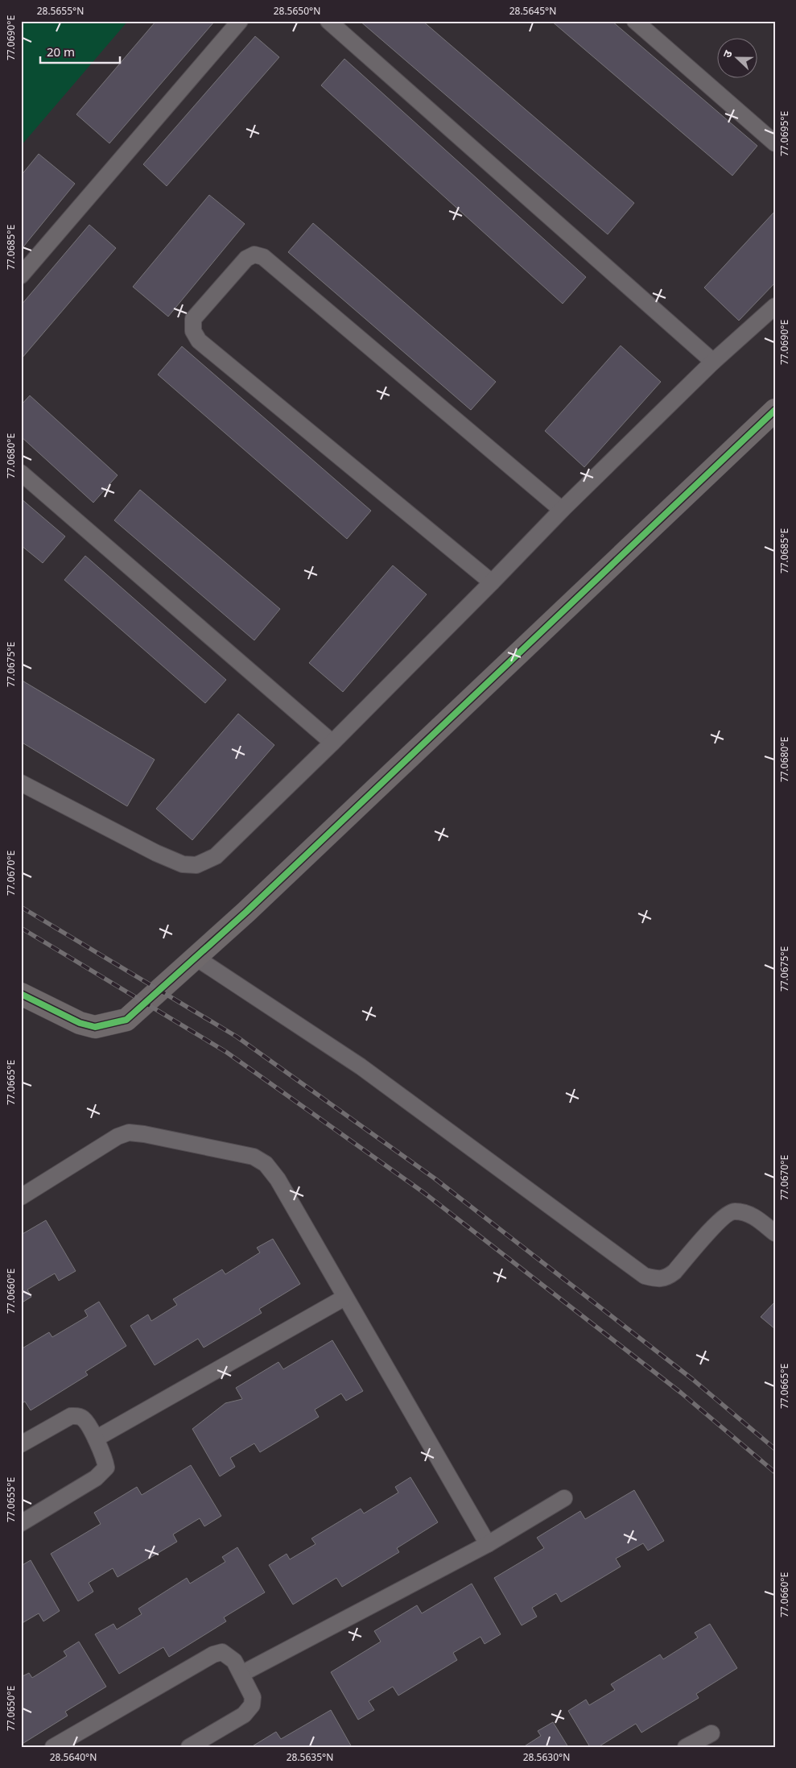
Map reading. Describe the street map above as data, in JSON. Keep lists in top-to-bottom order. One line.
{"scale_bar":"20 m","north":"left","coordinates":["28.5655°N","28.5650°N","28.5645°N","77.0690°E","77.0695°E","77.0685°E","77.0680°E","77.0675°E","77.0670°E","77.0665°E","77.0660°E","77.0655°E","77.0650°E","28.5640°N","28.5635°N","28.5630°N"]}
